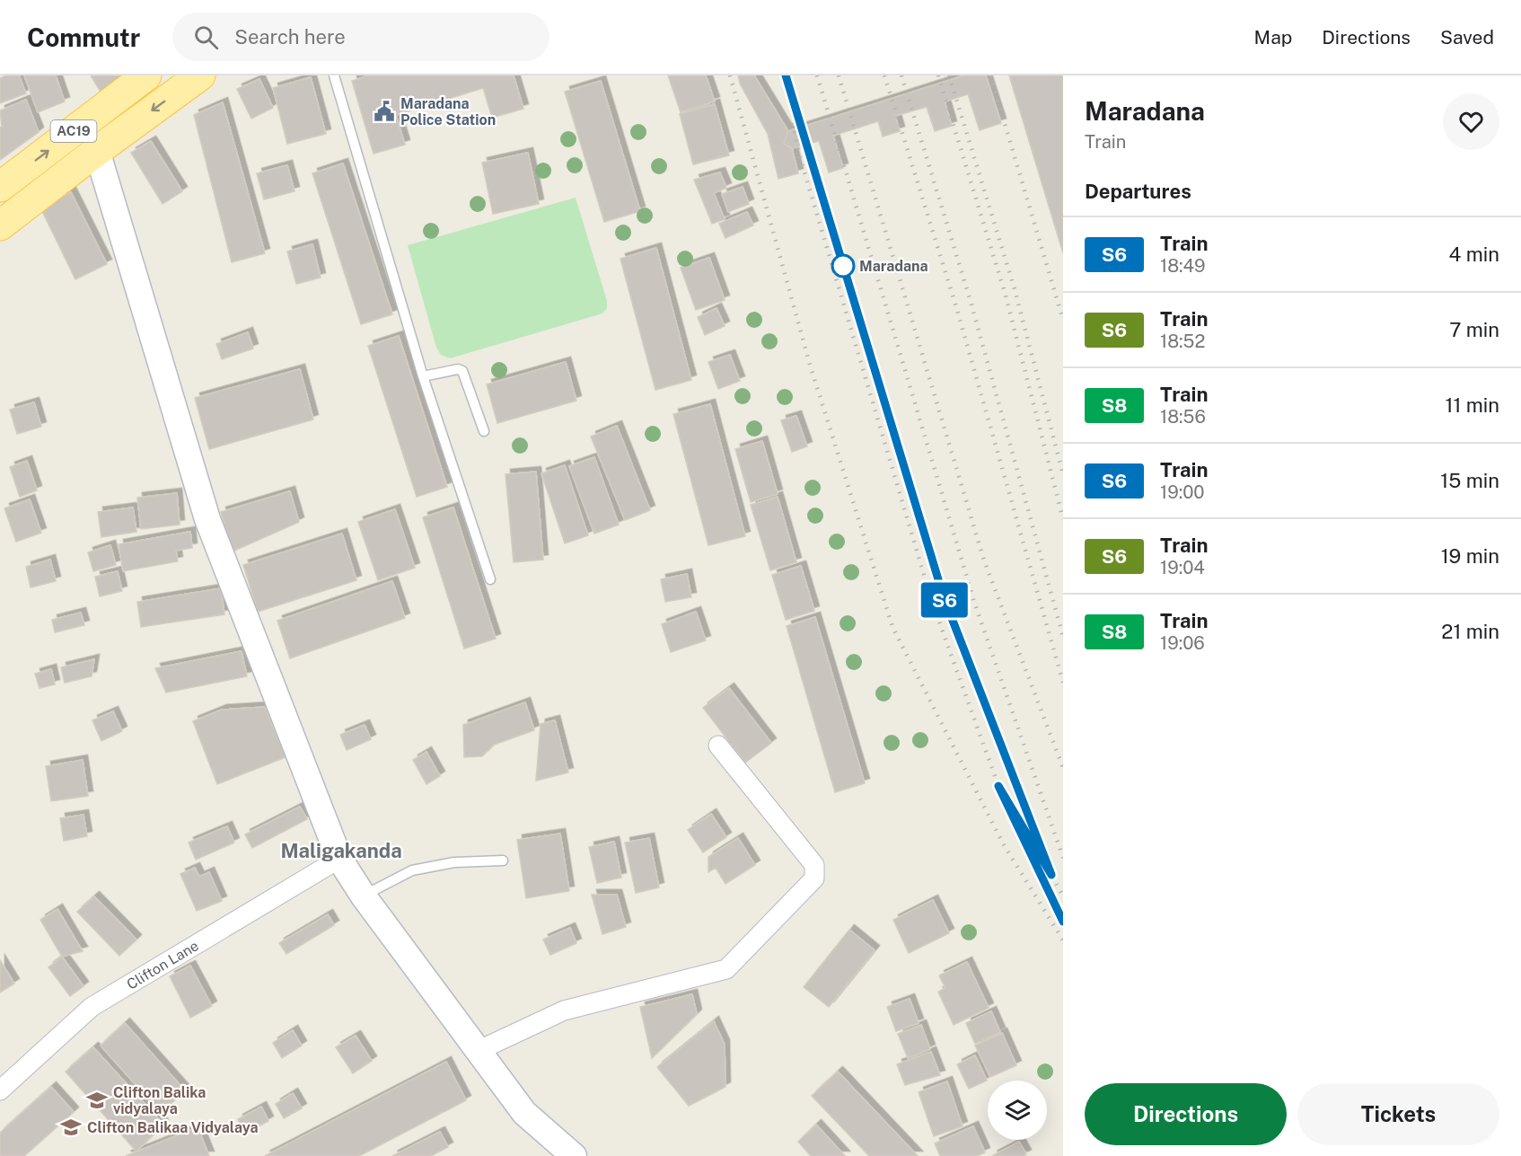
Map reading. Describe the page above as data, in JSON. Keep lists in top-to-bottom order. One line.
{"streets":{"main road":["AC19"],"street":["Clifton Lane"]},"districts":["Maligakanda"],"places":{"public building":["Maradana Police Station"],"other":["Maradana"],"school or university":["Clifton Balika vidyalaya","Clifton Balikaa Vidyalaya"]},"page":{"header":"Commutr","search":"Search here","nav":["Map","Directions","Saved"],"on_map":"S6","heading":[["Maradana","Train"],"Departures"],"list":[{"mark":"S6","name":"Train","note":"18:49","value":"4 min"},{"mark":"S6","name":"Train","note":"18:52","value":"7 min"},{"mark":"S8","name":"Train","note":"18:56","value":"11 min"},{"mark":"S6","name":"Train","note":"19:00","value":"15 min"},{"mark":"S6","name":"Train","note":"19:04","value":"19 min"},{"mark":"S8","name":"Train","note":"19:06","value":"21 min"}],"buttons":["Directions","Tickets"]}}
